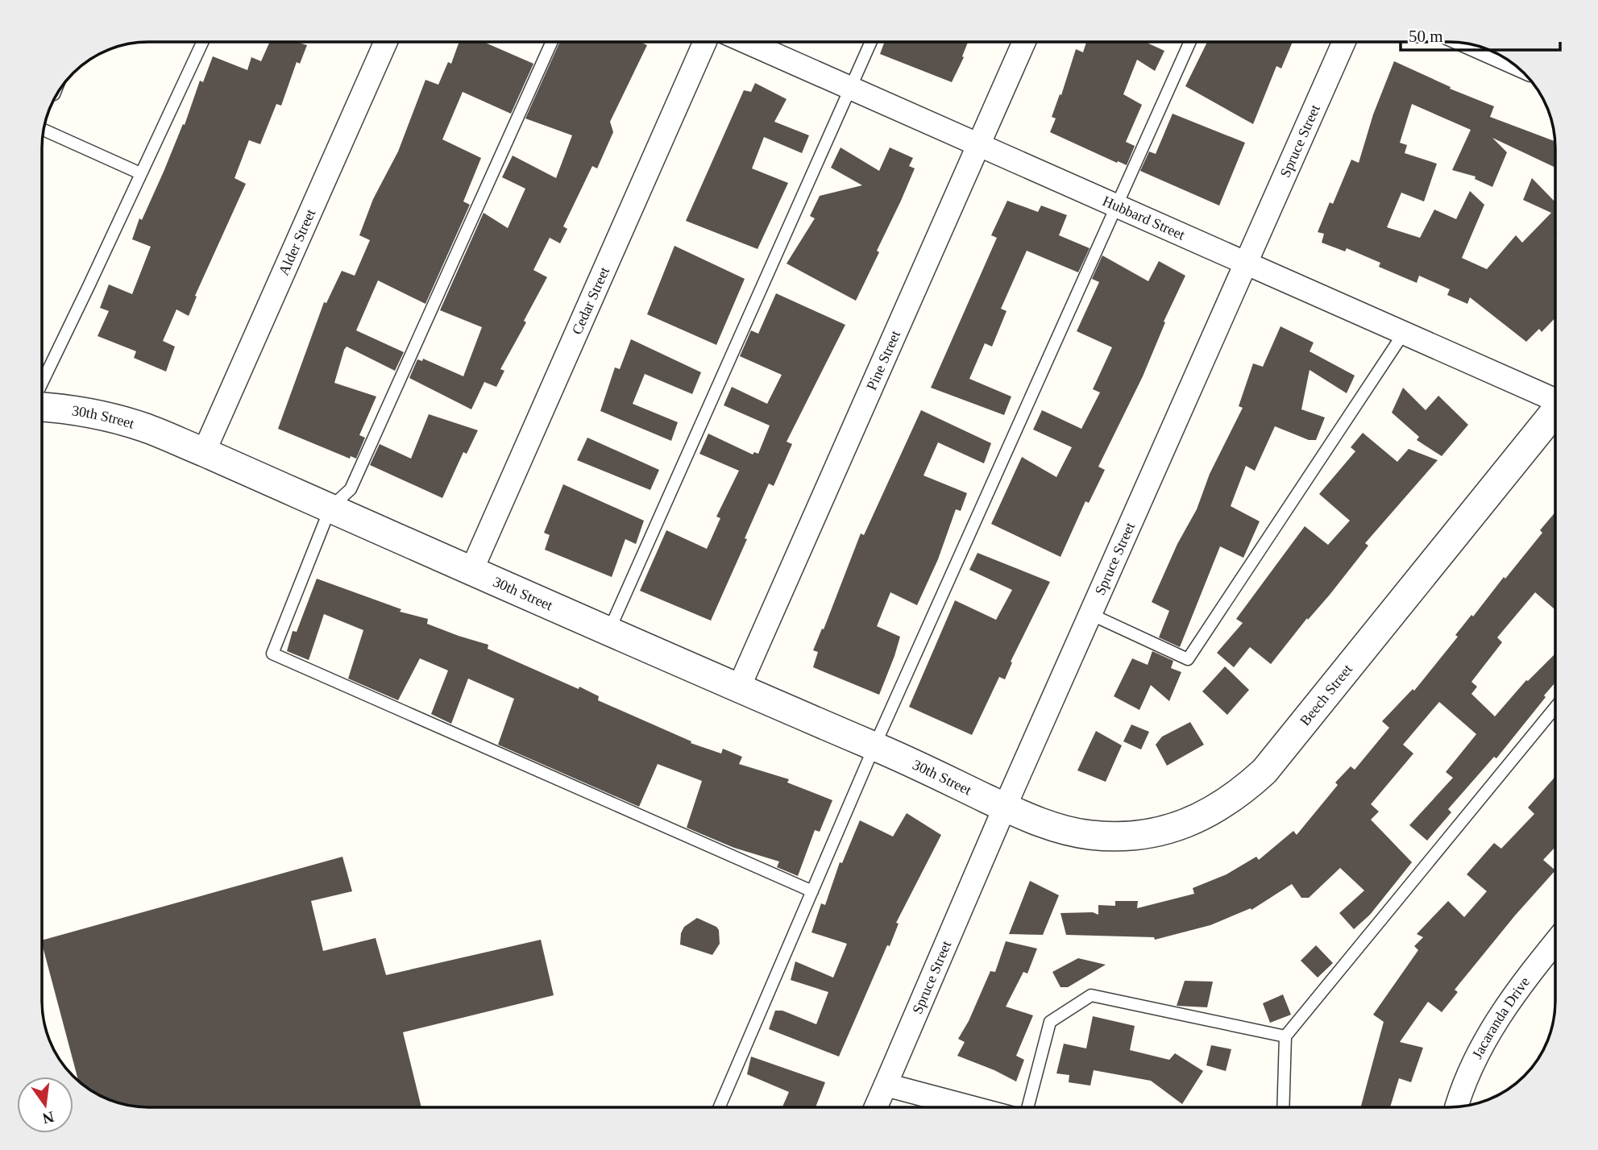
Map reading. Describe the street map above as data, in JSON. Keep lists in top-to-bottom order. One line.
{"streets":{"street":["Spruce Street","Hubbard Street","Alder Street","Cedar Street","Pine Street","30th Street","Beech Street","Jacaranda Drive"]},"crossings":[["Spruce Street","Hubbard Street"],["Spruce Street","30th Street"],["Spruce Street","Beech Street"],["Hubbard Street","Pine Street"],["Alder Street","30th Street"],["Cedar Street","30th Street"],["Pine Street","30th Street"],["30th Street","Beech Street"]],"scale_bar":"50 m","north":"bottom"}
